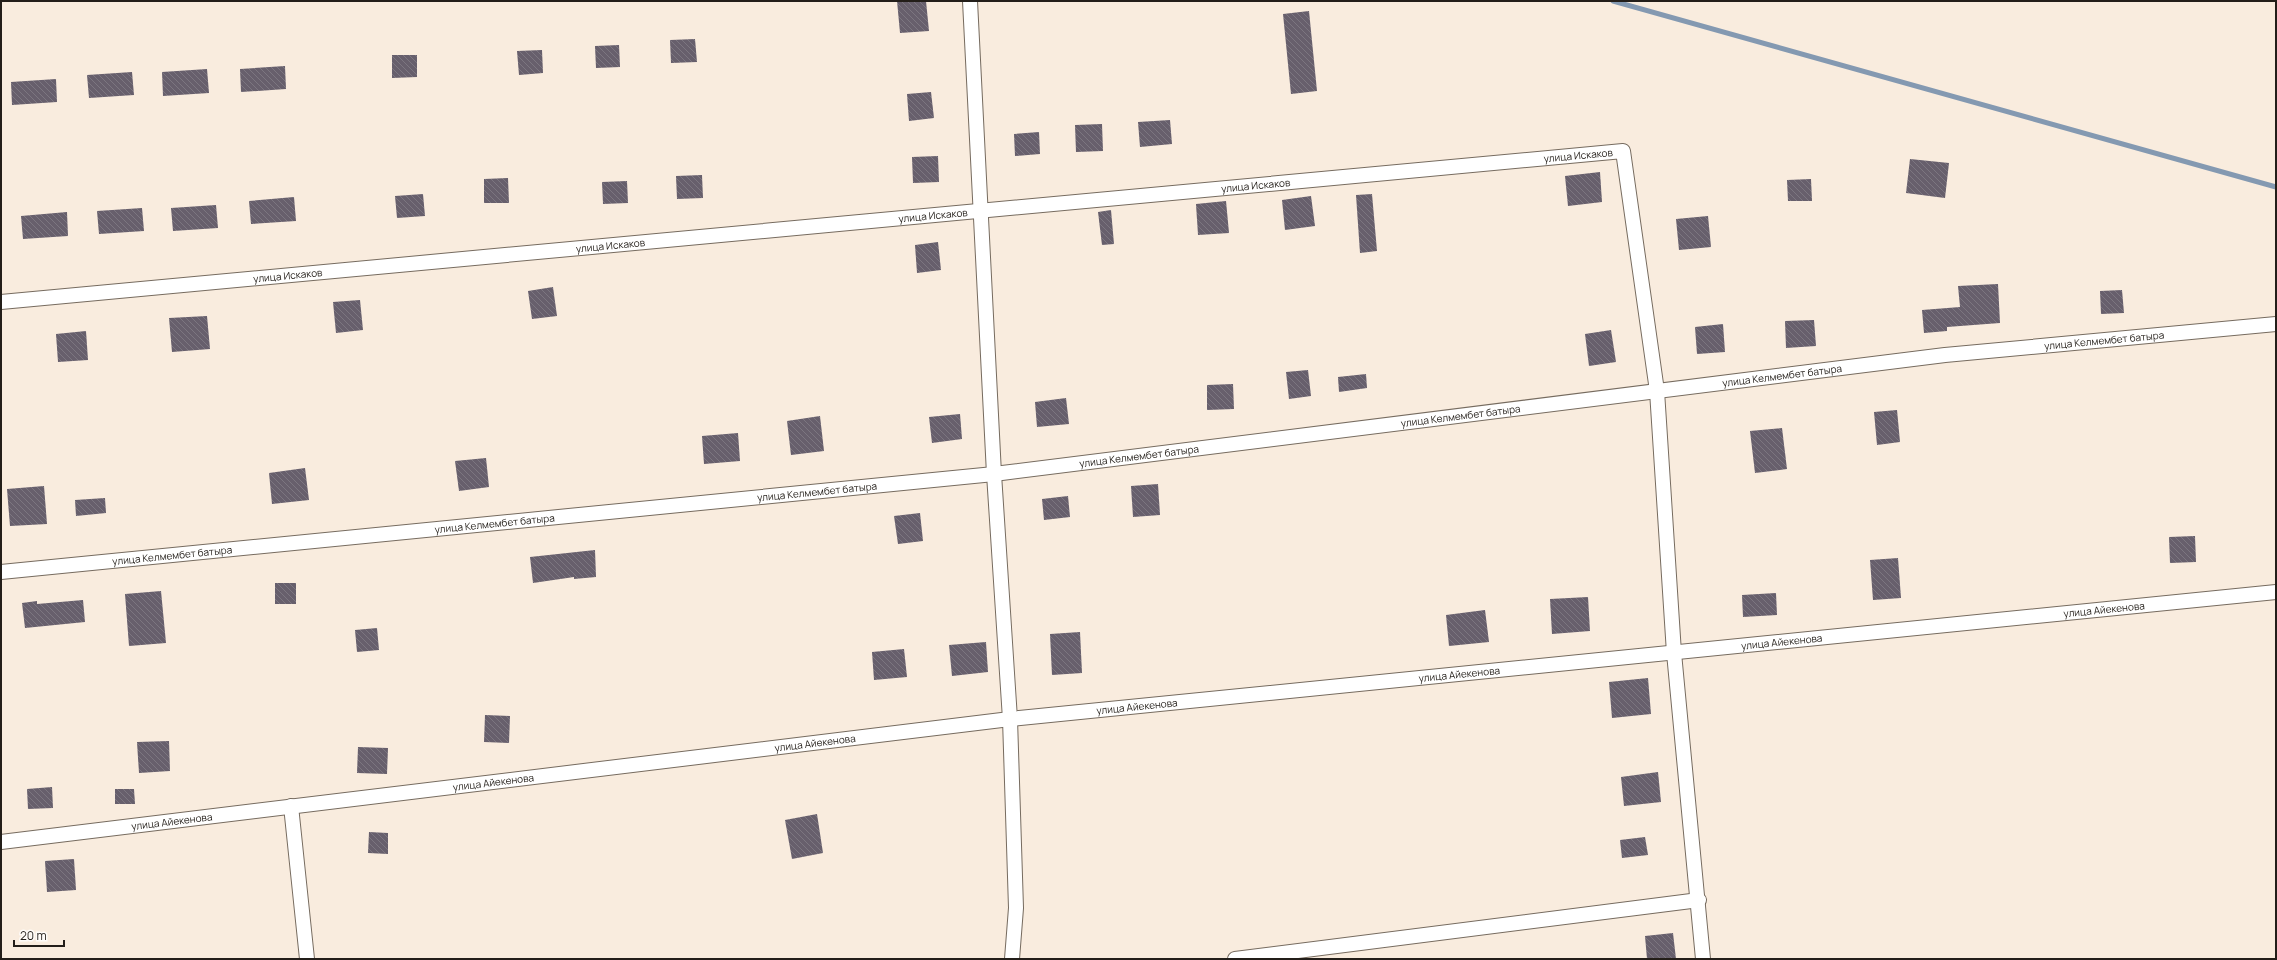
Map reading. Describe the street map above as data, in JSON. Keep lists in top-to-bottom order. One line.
{"streets":{"street":["улица Искаков","улица Келмембет батыра","улица Айекенова"]},"crossings":[["улица Искаков","улица Келмембет батыра"]],"scale_bar":"20 m"}
